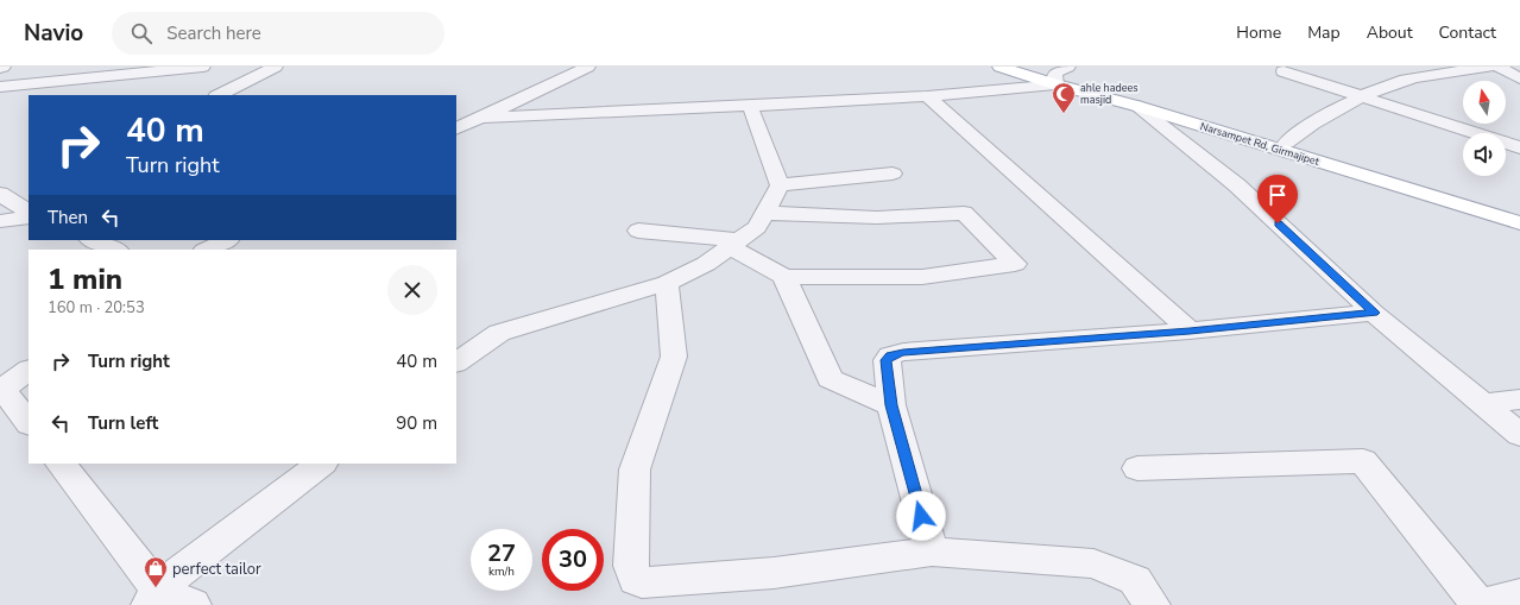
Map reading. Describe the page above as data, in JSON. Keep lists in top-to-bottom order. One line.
{"streets":{"main road":["Narsampet Rd, Girmajipet"]},"places":{"mosque":["ahle hadees masjid"],"shop":["perfect tailor"]},"north":"top","page":{"header":"Navio","search":"Search here","nav":["Home","Map","About","Contact"],"turn":["40 m","Turn right"],"then":"Then","heading":["1 min","160 m · 20:53"],"list":[{"name":"Turn right","value":"40 m"},{"name":"Turn left","value":"90 m"}],"speed":"27 km/h","limit":"30"}}
